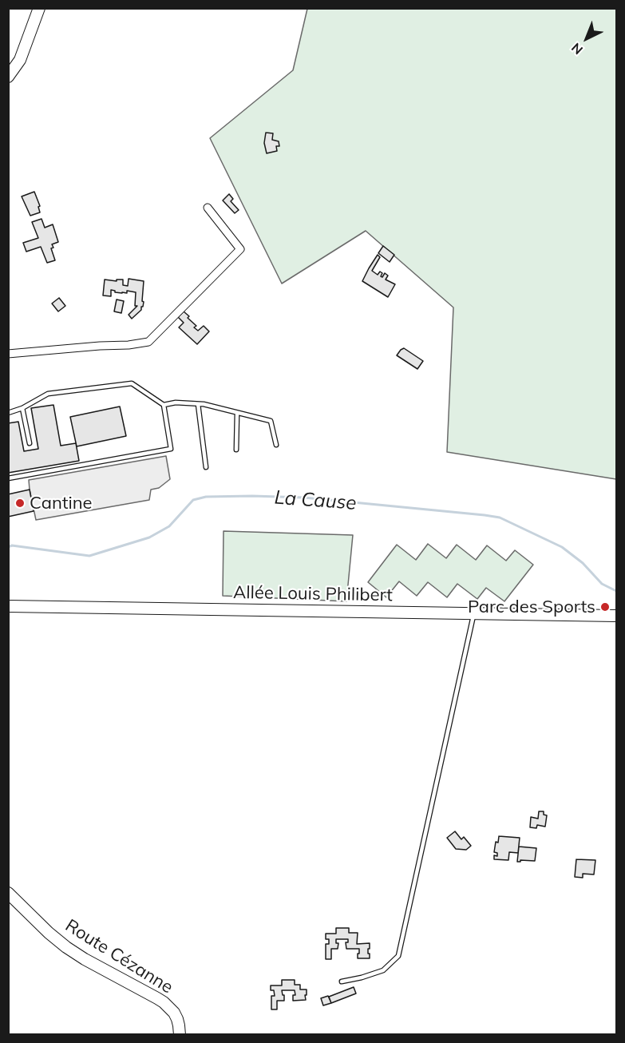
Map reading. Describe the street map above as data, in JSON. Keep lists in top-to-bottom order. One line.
{"streets":{"street":["Allée Louis Philibert","Route Cézanne"]},"water":["La Cause"],"places":["Cantine","Parc des Sports"],"north":"bottom left"}
